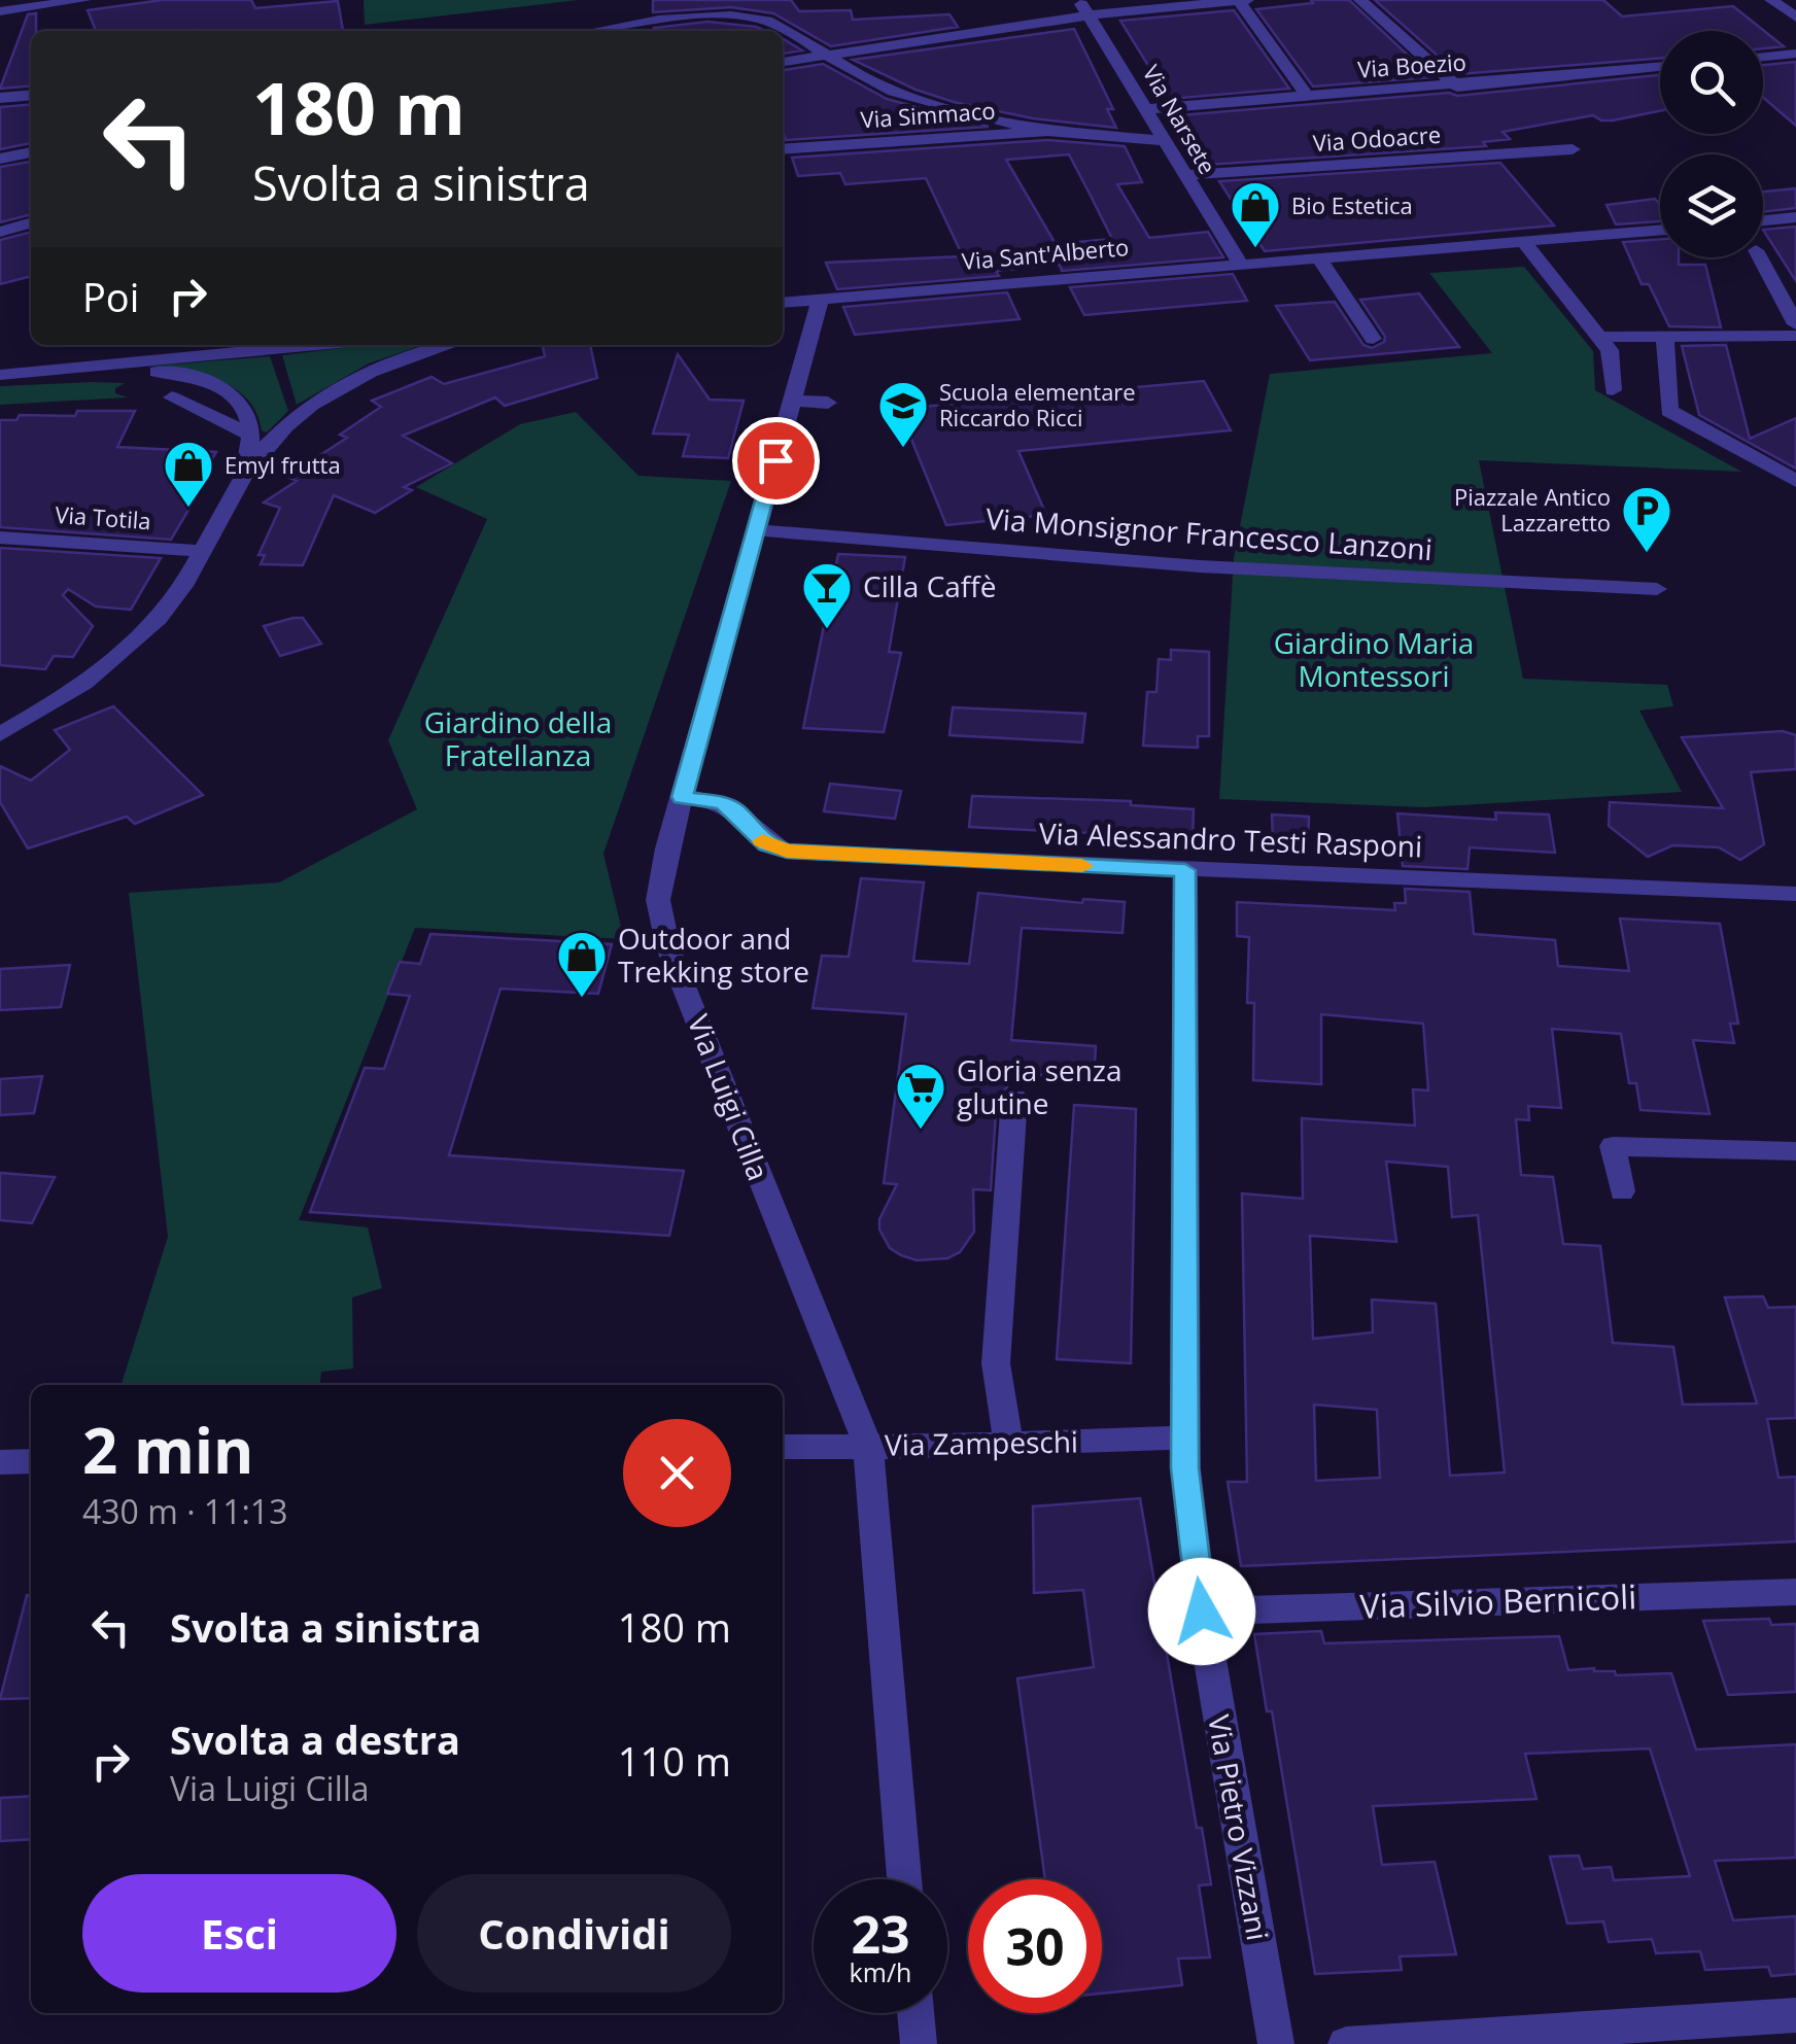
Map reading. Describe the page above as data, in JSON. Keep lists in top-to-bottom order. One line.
{"streets":{"street":["Via Boezio","Via Simmaco","Via Narsete","Via Odoacre","Via Sant'Alberto","Via Totila","Via Monsignor Francesco Lanzoni","Via Alessandro Testi Rasponi","Via Luigi Cilla","Via Zampeschi","Via Silvio Bernicoli","Via Pietro Vizzani"]},"crossings":[["Via Boezio","Via Simmaco"],["Via Boezio","Via Narsete"],["Via Simmaco","Via Narsete"],["Via Narsete","Via Odoacre"],["Via Narsete","Via Sant'Alberto"],["Via Sant'Alberto","Via Luigi Cilla"],["Via Monsignor Francesco Lanzoni","Via Luigi Cilla"],["Via Alessandro Testi Rasponi","Via Luigi Cilla"],["Via Alessandro Testi Rasponi","Via Pietro Vizzani"],["Via Luigi Cilla","Via Zampeschi"],["Via Zampeschi","Via Pietro Vizzani"],["Via Silvio Bernicoli","Via Pietro Vizzani"]],"parks":["Giardino Maria Montessori","Giardino della Fratellanza"],"places":{"shop":["Bio Estetica","Emyl frutta","Outdoor and Trekking store"],"school or university":["Scuola elementare Riccardo Ricci"],"parking":["Piazzale Antico Lazzaretto"],"bar":["Cilla Caffè"],"supermarket":["Gloria senza glutine"]},"page":{"turn":["180 m","Svolta a sinistra"],"then":"Poi","heading":["2 min","430 m · 11:13"],"list":[{"name":"Svolta a sinistra","value":"180 m"},{"name":"Svolta a destra","note":"Via Luigi Cilla","value":"110 m"}],"buttons":["Esci","Condividi"],"speed":"23 km/h","limit":"30"}}
